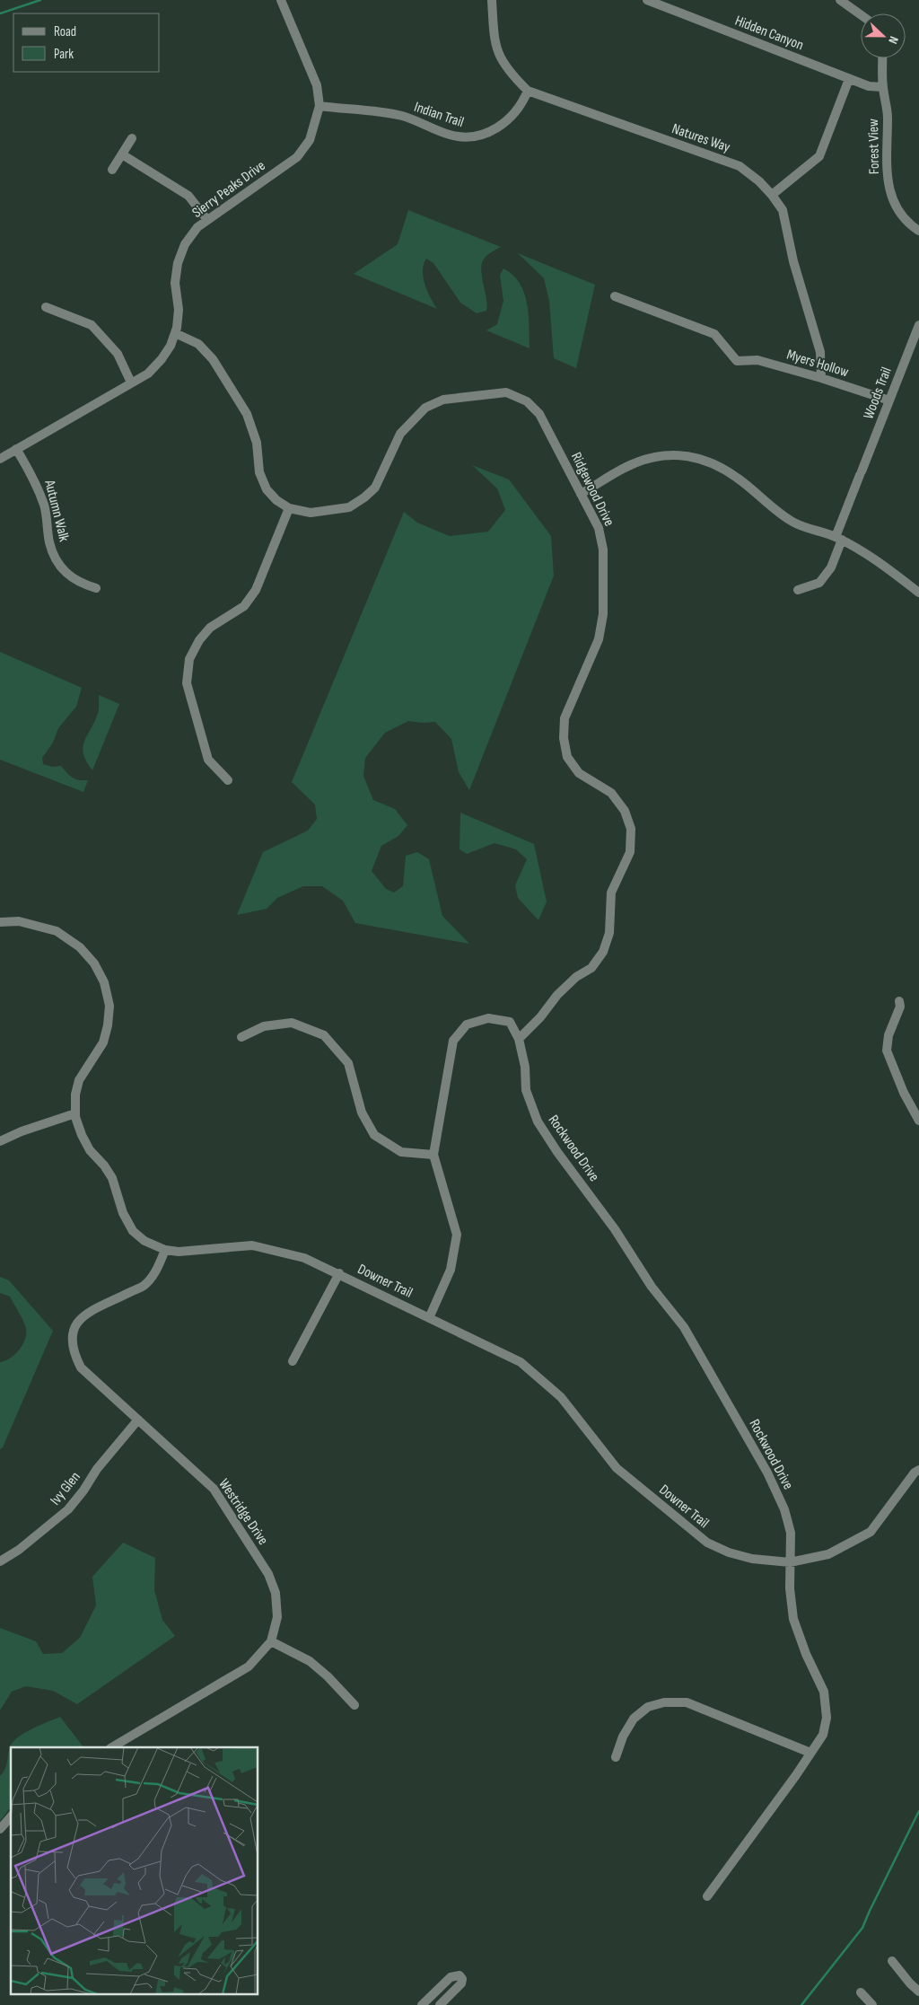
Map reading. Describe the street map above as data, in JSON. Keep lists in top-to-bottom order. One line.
{"streets":{"street":["Hidden Canyon","Indian Trail","Natures Way","Forest View","Sierry Peaks Drive","Myers Hollow","Woods Trail","Ridgewood Drive","Autumn Walk","Rockwood Drive","Downer Trail","Ivy Glen","Westridge Drive"]},"crossings":[["Hidden Canyon","Forest View"],["Indian Trail","Natures Way"],["Indian Trail","Sierry Peaks Drive"],["Natures Way","Myers Hollow"],["Sierry Peaks Drive","Ridgewood Drive"],["Sierry Peaks Drive","Autumn Walk"],["Myers Hollow","Woods Trail"],["Ridgewood Drive","Rockwood Drive"],["Rockwood Drive","Downer Trail"],["Downer Trail","Westridge Drive"],["Ivy Glen","Westridge Drive"]],"legend":["Road","Park"],"north":"right"}
